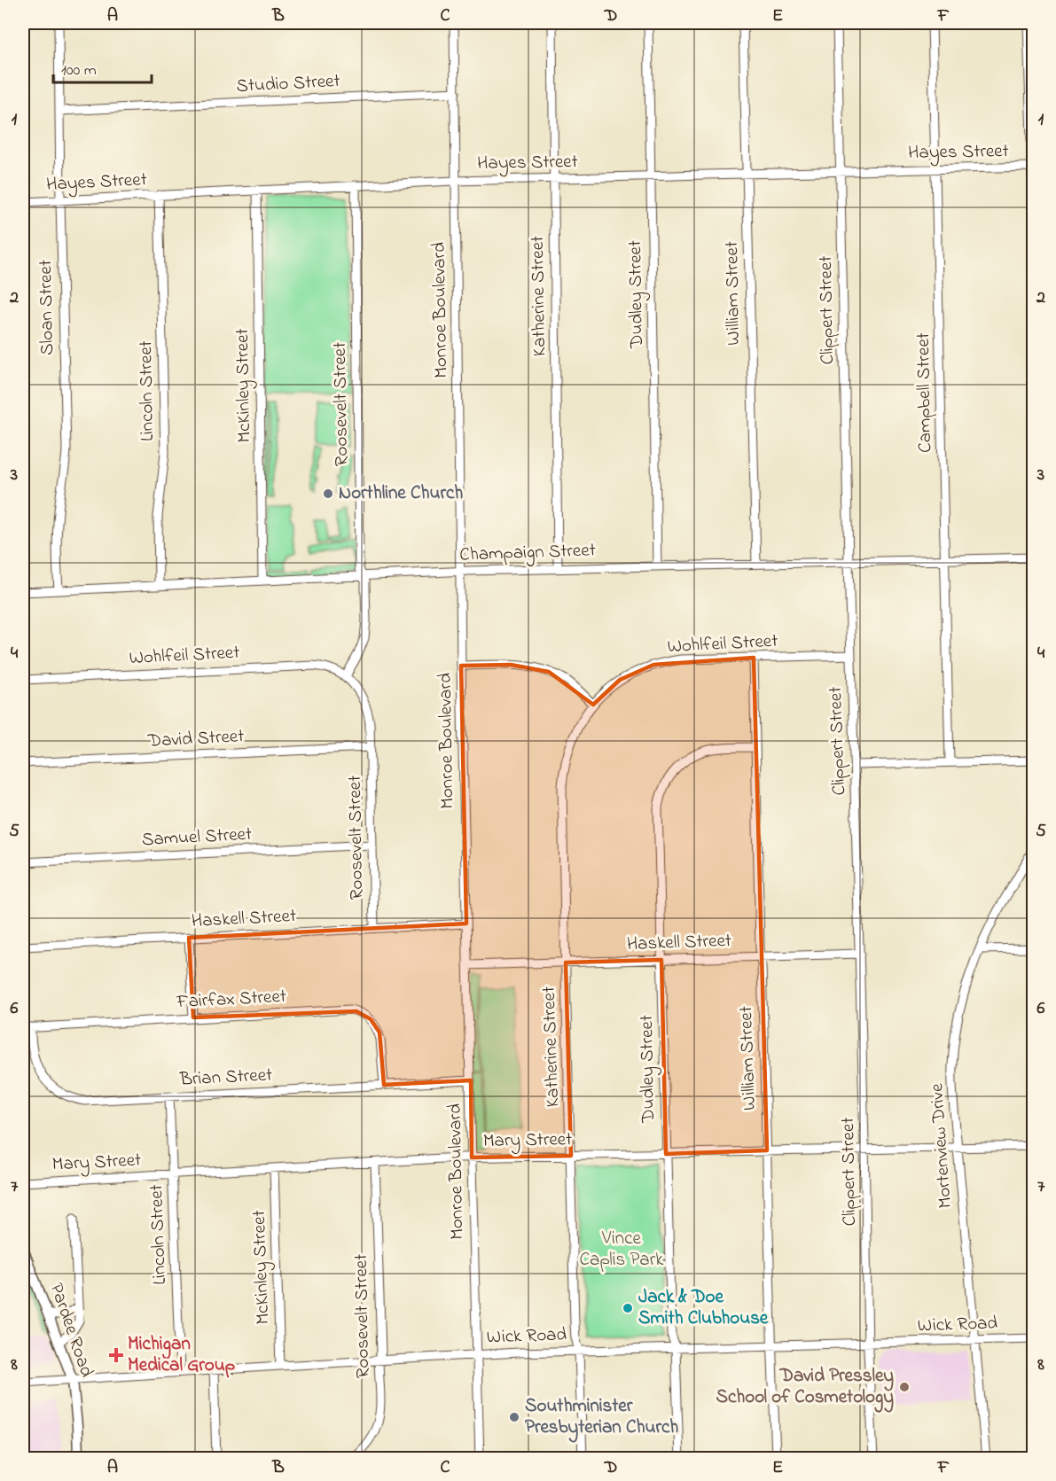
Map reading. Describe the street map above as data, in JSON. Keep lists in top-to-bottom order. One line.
{"streets":{"main road":["Pardee Road"],"street":["Studio Street","Hayes Street","William Street","Dudley Street","Katherine Street","Sloan Street","Monroe Boulevard","Clippert Street","McKinley Street","Lincoln Street","Campbell Street","Roosevelt Street","Champaign Street","Wohlfeil Street","David Street","Samuel Street","Haskell Street","Fairfax Street","Brian Street","Mary Street","Mortenview Drive","Wick Road"]},"crossings":[["Studio Street","Sloan Street"],["Studio Street","Monroe Boulevard"],["Hayes Street","William Street"],["Hayes Street","Dudley Street"],["Hayes Street","Katherine Street"],["Hayes Street","Sloan Street"],["Hayes Street","Monroe Boulevard"],["Hayes Street","Clippert Street"],["Hayes Street","McKinley Street"],["Hayes Street","Lincoln Street"],["Hayes Street","Campbell Street"],["Hayes Street","Roosevelt Street"],["William Street","Dudley Street"],["William Street","Champaign Street"],["William Street","Wohlfeil Street"],["William Street","Haskell Street"],["William Street","Mary Street"],["William Street","Wick Road"],["Dudley Street","Champaign Street"],["Dudley Street","Haskell Street"],["Dudley Street","Mary Street"],["Dudley Street","Wick Road"],["Katherine Street","Champaign Street"],["Katherine Street","Wohlfeil Street"],["Katherine Street","Haskell Street"],["Katherine Street","Mary Street"],["Katherine Street","Wick Road"],["Sloan Street","Champaign Street"],["Monroe Boulevard","Champaign Street"],["Monroe Boulevard","Haskell Street"],["Monroe Boulevard","Brian Street"],["Monroe Boulevard","Mary Street"],["Monroe Boulevard","Wick Road"],["Clippert Street","Champaign Street"],["Clippert Street","Wohlfeil Street"],["Clippert Street","Haskell Street"],["Clippert Street","Mary Street"],["Clippert Street","Wick Road"],["McKinley Street","Champaign Street"],["McKinley Street","Mary Street"],["McKinley Street","Wick Road"],["Lincoln Street","Champaign Street"],["Lincoln Street","Brian Street"],["Lincoln Street","Mary Street"],["Lincoln Street","Wick Road"],["Campbell Street","Champaign Street"],["Roosevelt Street","Champaign Street"],["Roosevelt Street","Wohlfeil Street"],["Roosevelt Street","David Street"],["Roosevelt Street","Samuel Street"],["Roosevelt Street","Haskell Street"],["Roosevelt Street","Mary Street"],["Roosevelt Street","Wick Road"],["Fairfax Street","Brian Street"],["Mary Street","Mortenview Drive"],["Mortenview Drive","Wick Road"],["Wick Road","Pardee Road"]],"parks":["Vince Caplis Park"],"places":{"other":["Northline Church","Jack & Doe Smith Clubhouse","David Pressley School of Cosmetology","Southminister Presbyterian Church"],"health":["Michigan Medical Group"]},"scale_bar":"100 m","grid":{"columns":["A","B","C","D","E","F"],"rows":["1","2","3","4","5","6","7","8"]}}
